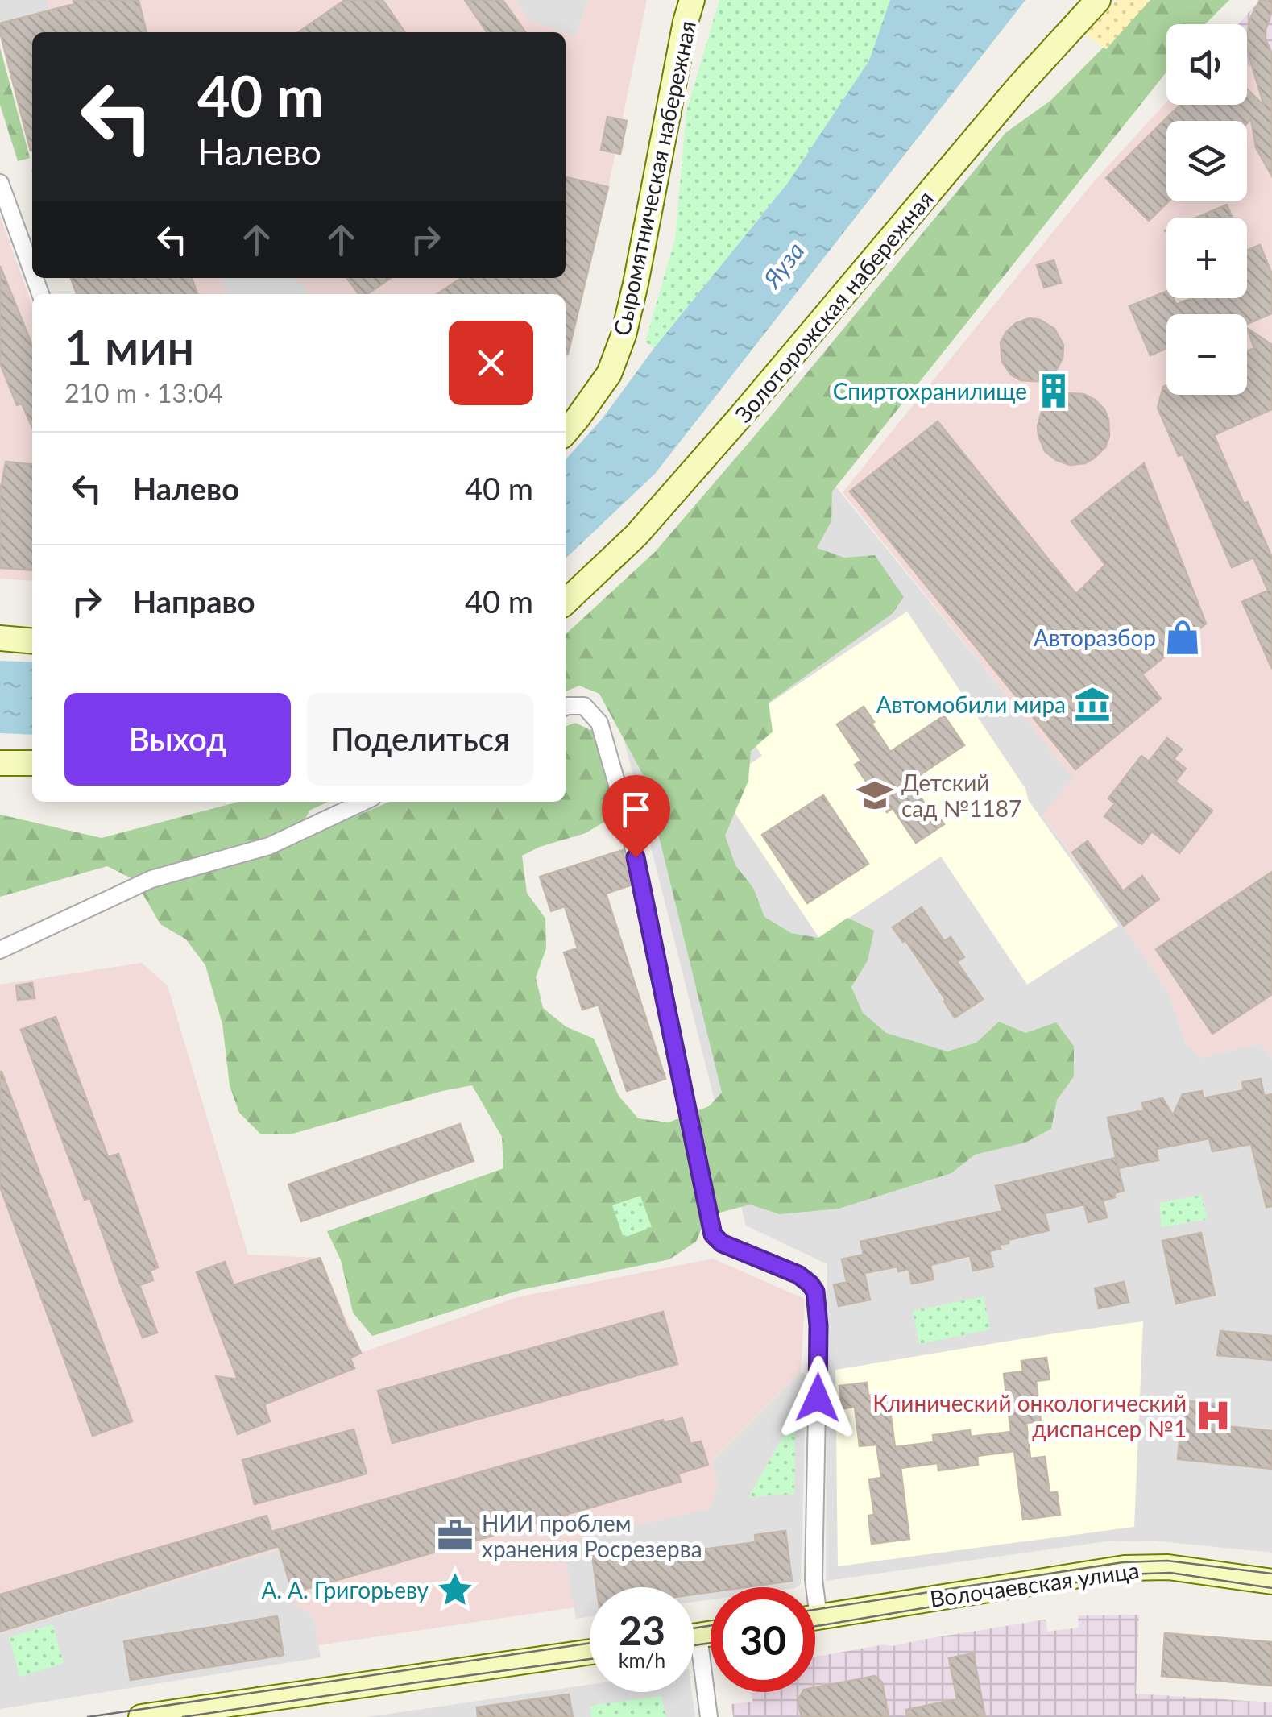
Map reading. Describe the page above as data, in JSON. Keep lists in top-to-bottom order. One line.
{"streets":{"main road":["Сыромятническая набережная","Золоторожская набережная","Волочаевская улица"]},"water":["Яуза"],"places":{"building":["Спиртохранилище"],"shop":["Авторазбор"],"museum":["Автомобили мира"],"school or university":["Детский сад №1187"],"hospital":["Клинический онкологический диспансер №1"],"office":["НИИ проблем хранения Росрезерва"],"place":["А. А. Григорьеву"]},"page":{"map_buttons":["+","−"],"turn":["40 m","Налево"],"heading":["1 мин","210 m · 13:04"],"list":[{"name":"Налево","value":"40 m"},{"name":"Направо","value":"40 m"}],"buttons":["Выход","Поделиться"],"speed":"23 km/h","limit":"30"}}
